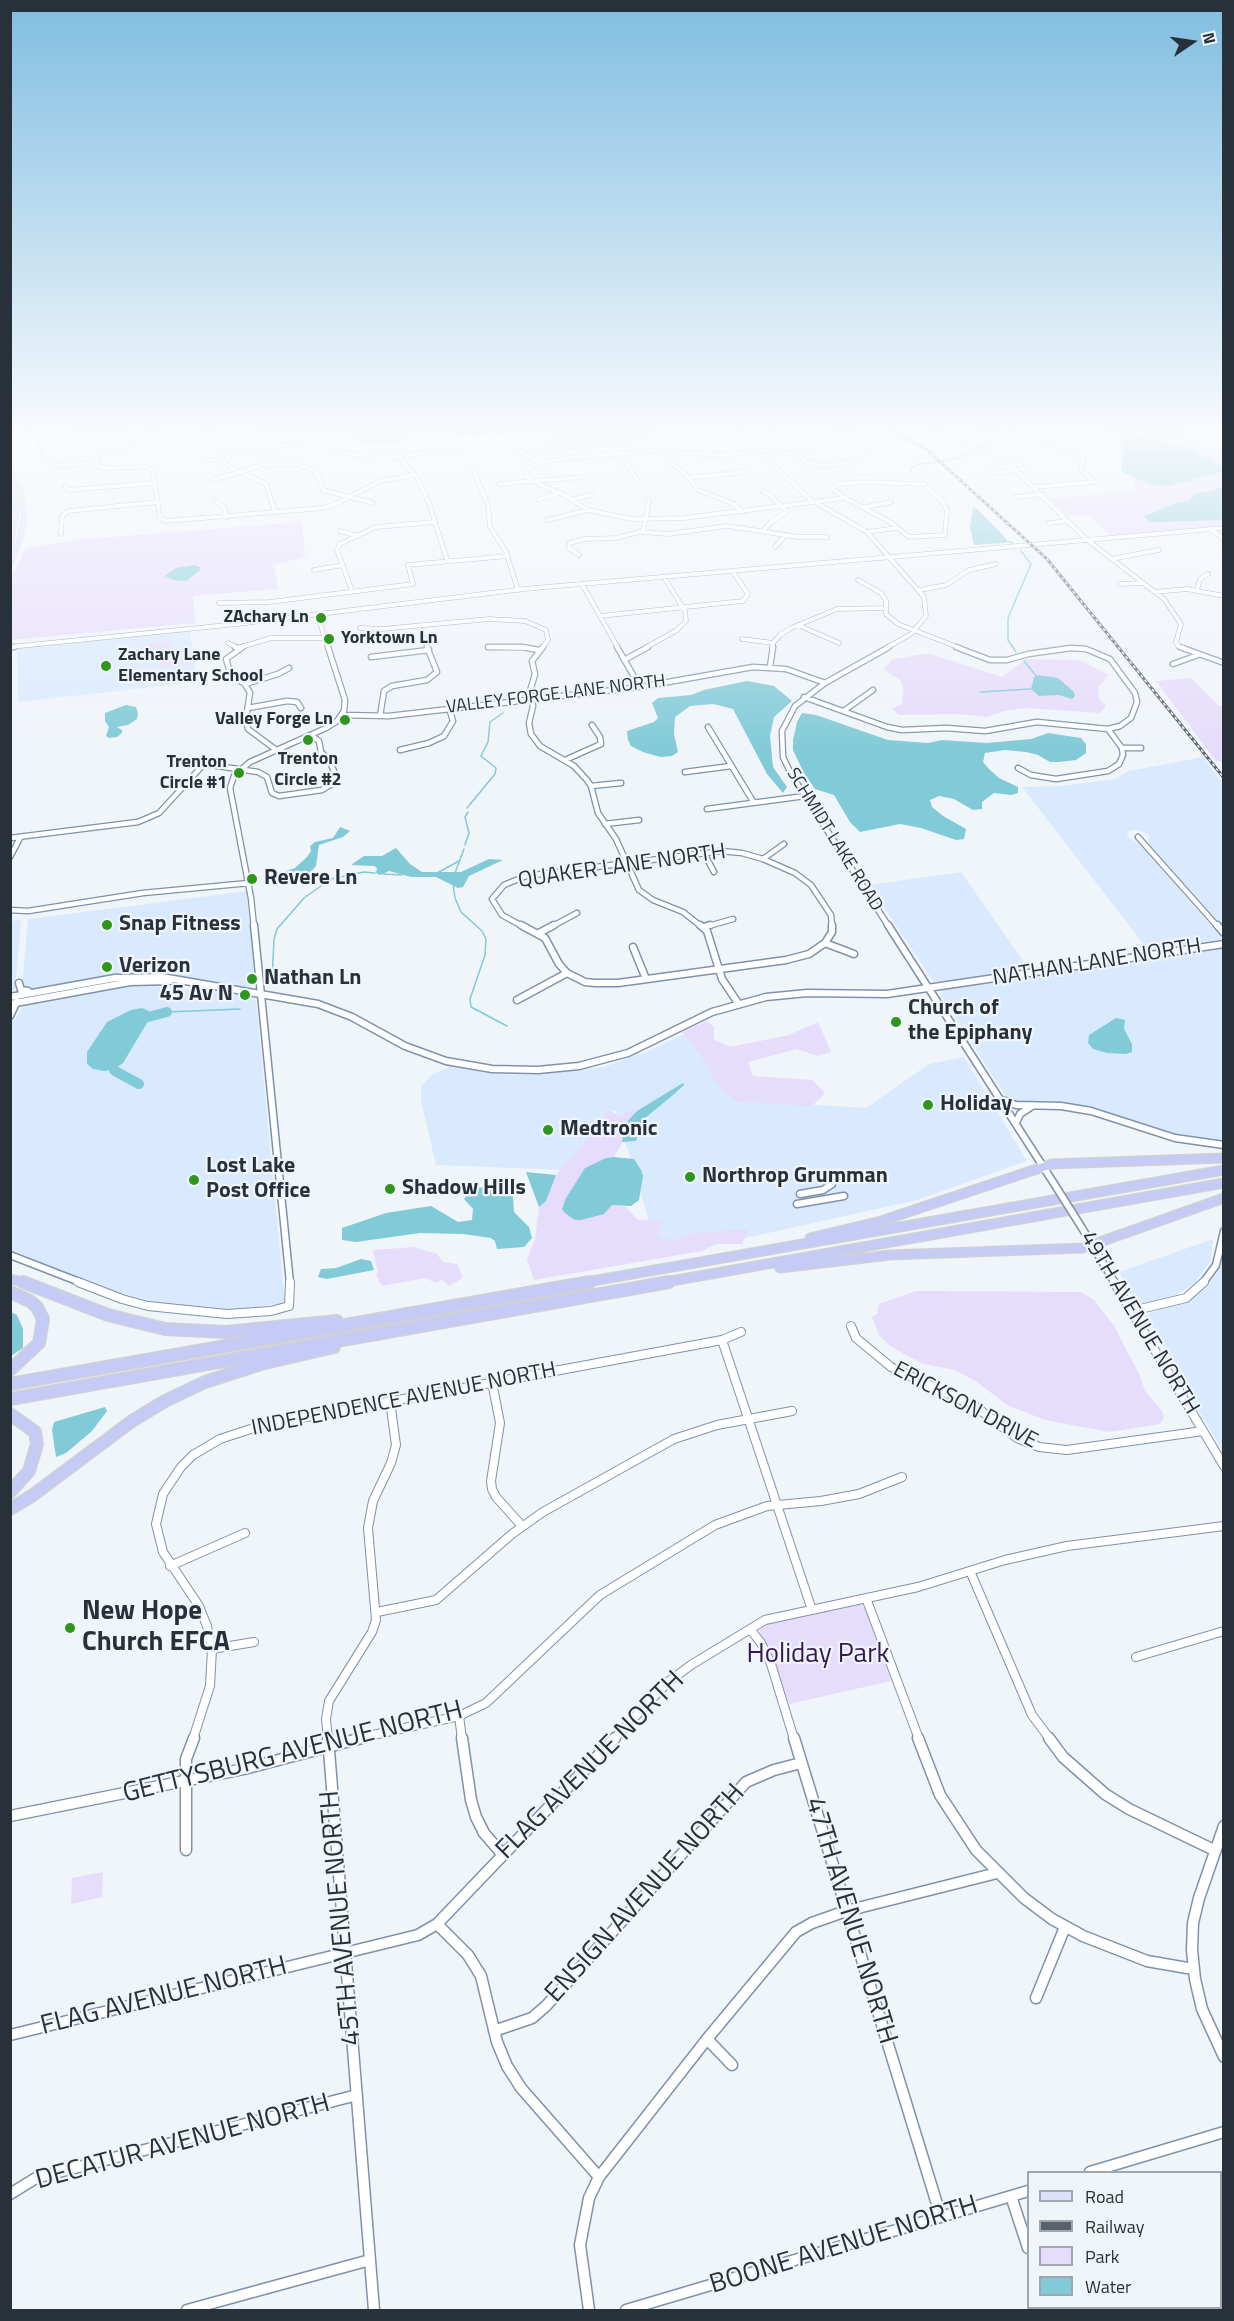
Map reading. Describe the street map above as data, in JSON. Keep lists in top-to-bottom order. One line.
{"streets":{"street":["VALLEY FORGE LANE NORTH","SCHMIDT LAKE ROAD","QUAKER LANE NORTH","NATHAN LANE NORTH","49TH AVENUE NORTH","INDEPENDENCE AVENUE NORTH","ERICKSON DRIVE","GETTYSBURG AVENUE NORTH","FLAG AVENUE NORTH","ENSIGN AVENUE NORTH","45TH AVENUE NORTH","47TH AVENUE NORTH","DECATUR AVENUE NORTH","BOONE AVENUE NORTH"]},"crossings":[["VALLEY FORGE LANE NORTH","SCHMIDT LAKE ROAD"],["SCHMIDT LAKE ROAD","NATHAN LANE NORTH"],["SCHMIDT LAKE ROAD","49TH AVENUE NORTH"],["49TH AVENUE NORTH","ERICKSON DRIVE"],["INDEPENDENCE AVENUE NORTH","GETTYSBURG AVENUE NORTH"],["INDEPENDENCE AVENUE NORTH","45TH AVENUE NORTH"],["GETTYSBURG AVENUE NORTH","45TH AVENUE NORTH"],["FLAG AVENUE NORTH","45TH AVENUE NORTH"],["FLAG AVENUE NORTH","47TH AVENUE NORTH"],["ENSIGN AVENUE NORTH","47TH AVENUE NORTH"],["45TH AVENUE NORTH","DECATUR AVENUE NORTH"],["47TH AVENUE NORTH","BOONE AVENUE NORTH"]],"parks":["Holiday Park"],"places":["ZAchary Ln","Yorktown Ln","Zachary Lane Elementary School","Valley Forge Ln","Trenton Circle #2","Trenton Circle #1","Revere Ln","Snap Fitness","Verizon","Nathan Ln","45 Av N","Church of the Epiphany","Holiday","Medtronic","Northrop Grumman","Lost Lake Post Office","Shadow Hills","New Hope Church EFCA"],"legend":["Road","Railway","Park","Water"],"north":"right"}
